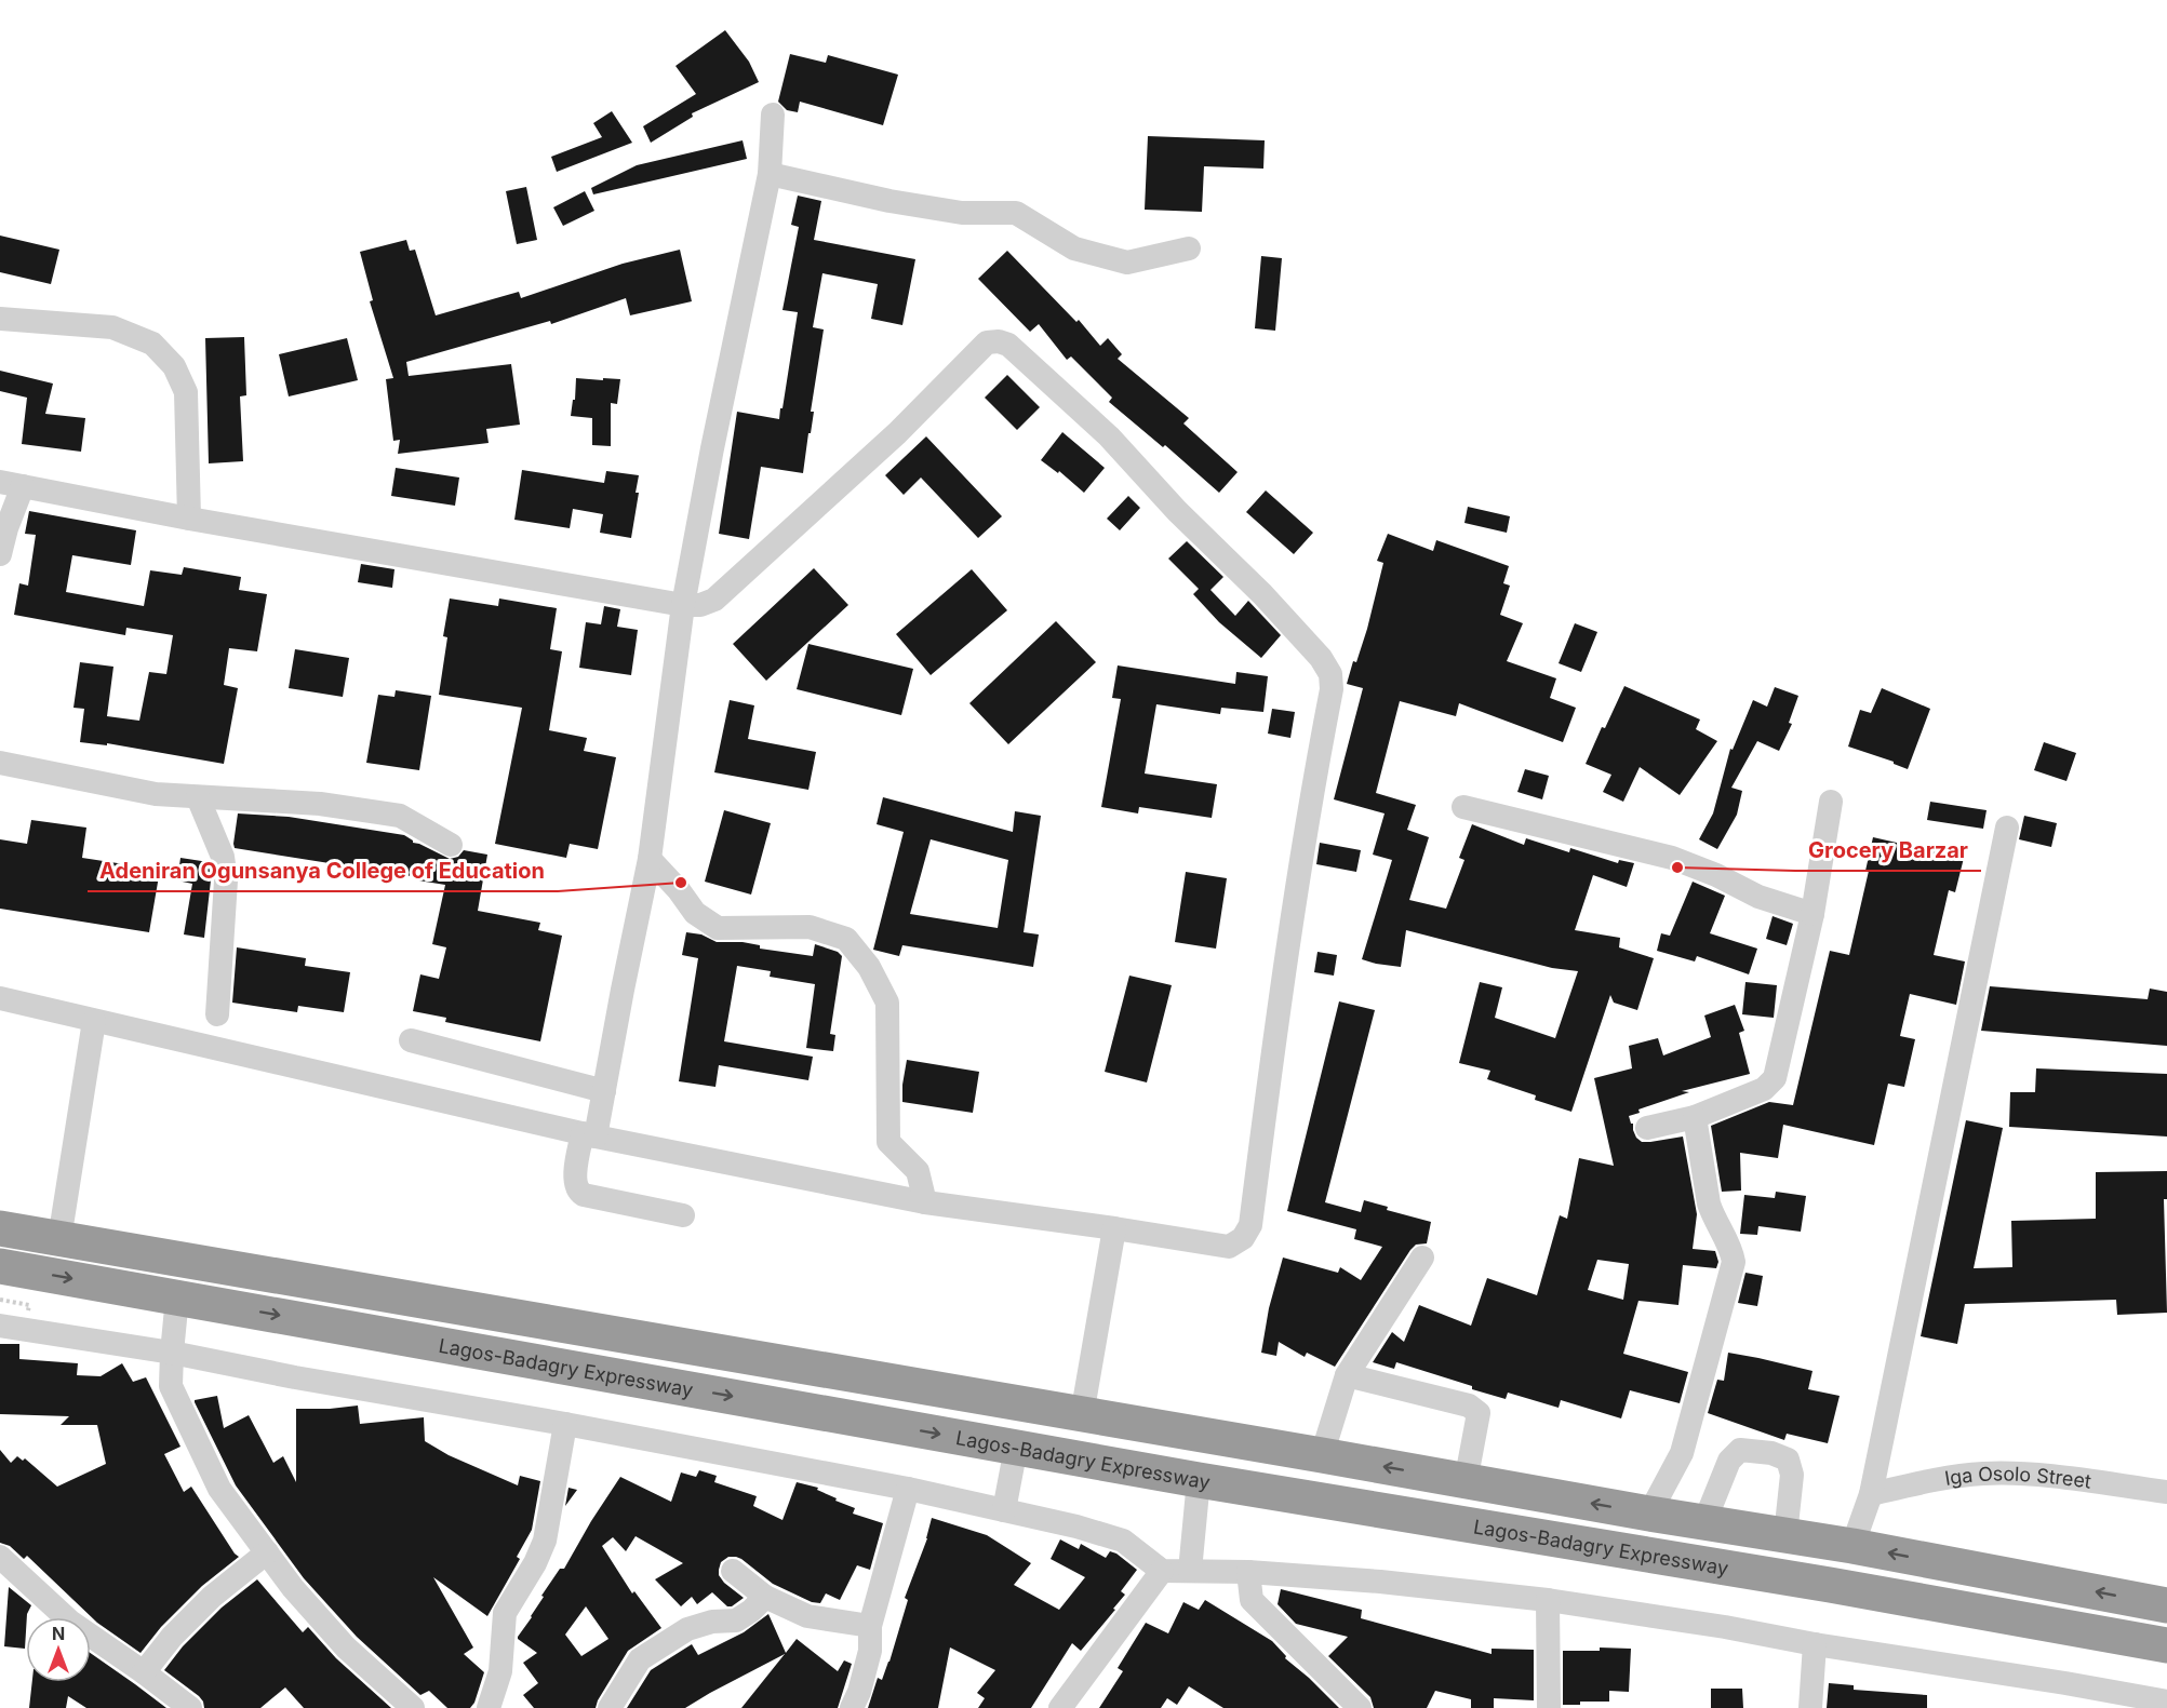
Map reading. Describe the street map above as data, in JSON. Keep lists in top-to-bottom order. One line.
{"streets":{"highway":["Lagos-Badagry Expressway"],"street":["Iga Osolo Street"]},"places":["Grocery Barzar","Adeniran Ogunsanya College of Education"],"north":"top"}
